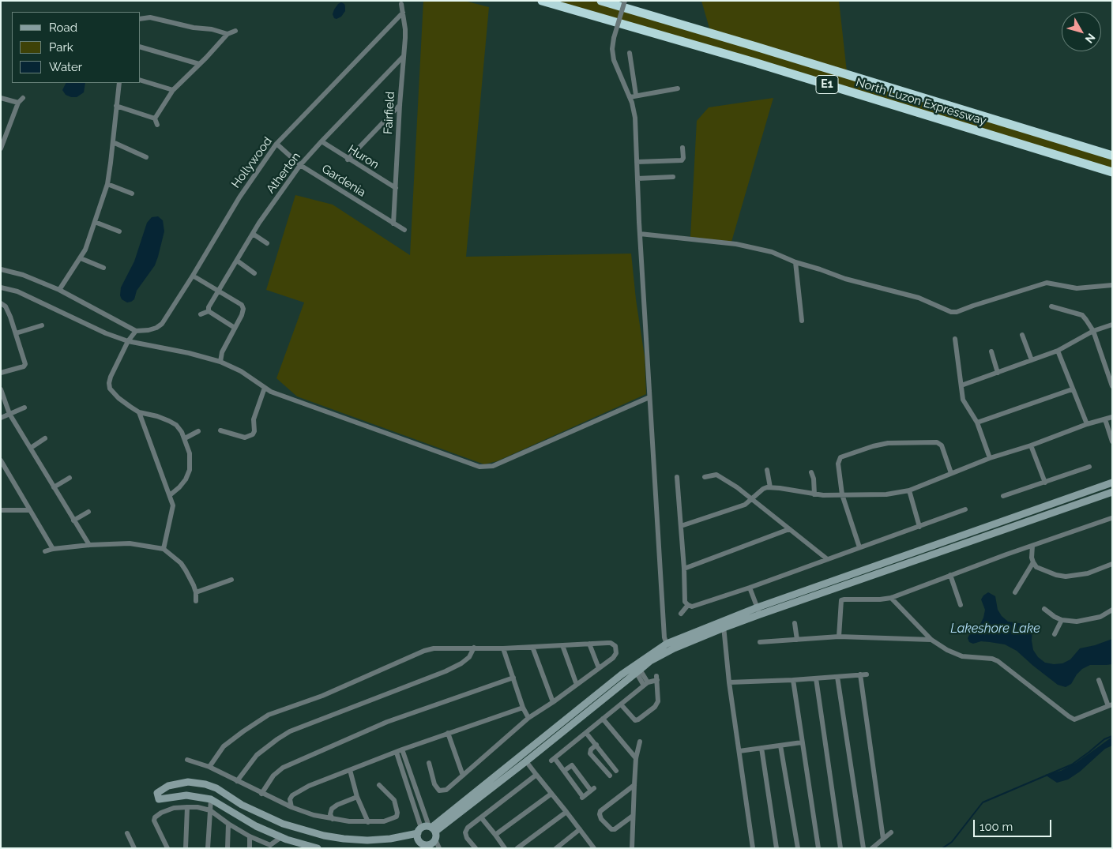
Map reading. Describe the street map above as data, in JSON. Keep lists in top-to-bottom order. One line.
{"streets":{"highway":["E1","North Luzon Expressway"],"street":["Fairfield","Huron","Hollywood","Atherton","Gardenia"]},"crossings":[["Fairfield","Huron"],["Fairfield","Hollywood"],["Fairfield","Atherton"],["Fairfield","Gardenia"],["Huron","Atherton"],["Hollywood","Gardenia"],["Atherton","Gardenia"]],"water":["Lakeshore Lake"],"legend":["Road","Park","Water"],"scale_bar":"100 m","north":"bottom right"}
